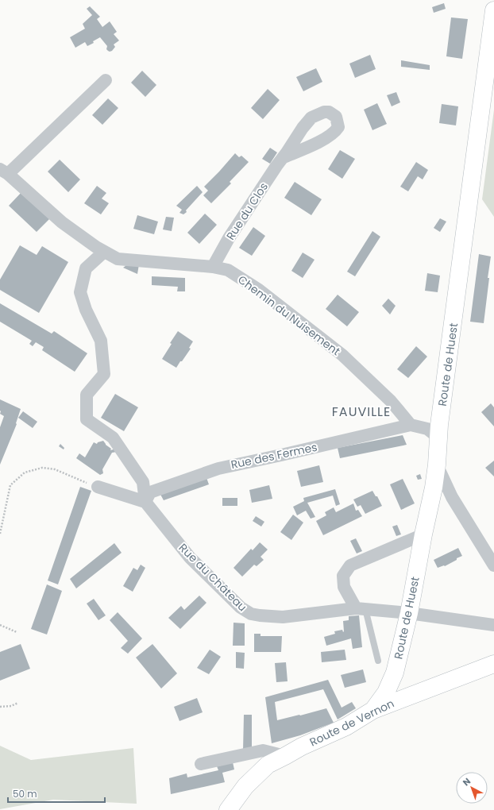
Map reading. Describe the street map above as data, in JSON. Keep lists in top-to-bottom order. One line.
{"streets":{"main road":["Route de Huest","Route de Vernon"],"street":["Rue du Clos","Chemin du Nuisement","Rue des Fermes","Rue du Château"]},"crossings":[["Rue du Clos","Chemin du Nuisement"],["Chemin du Nuisement","Rue des Fermes"],["Route de Huest","Rue du Château"],["Route de Huest","Route de Vernon"],["Rue des Fermes","Rue du Château"]],"districts":["FAUVILLE"],"scale_bar":"50 m","north":"top left"}
